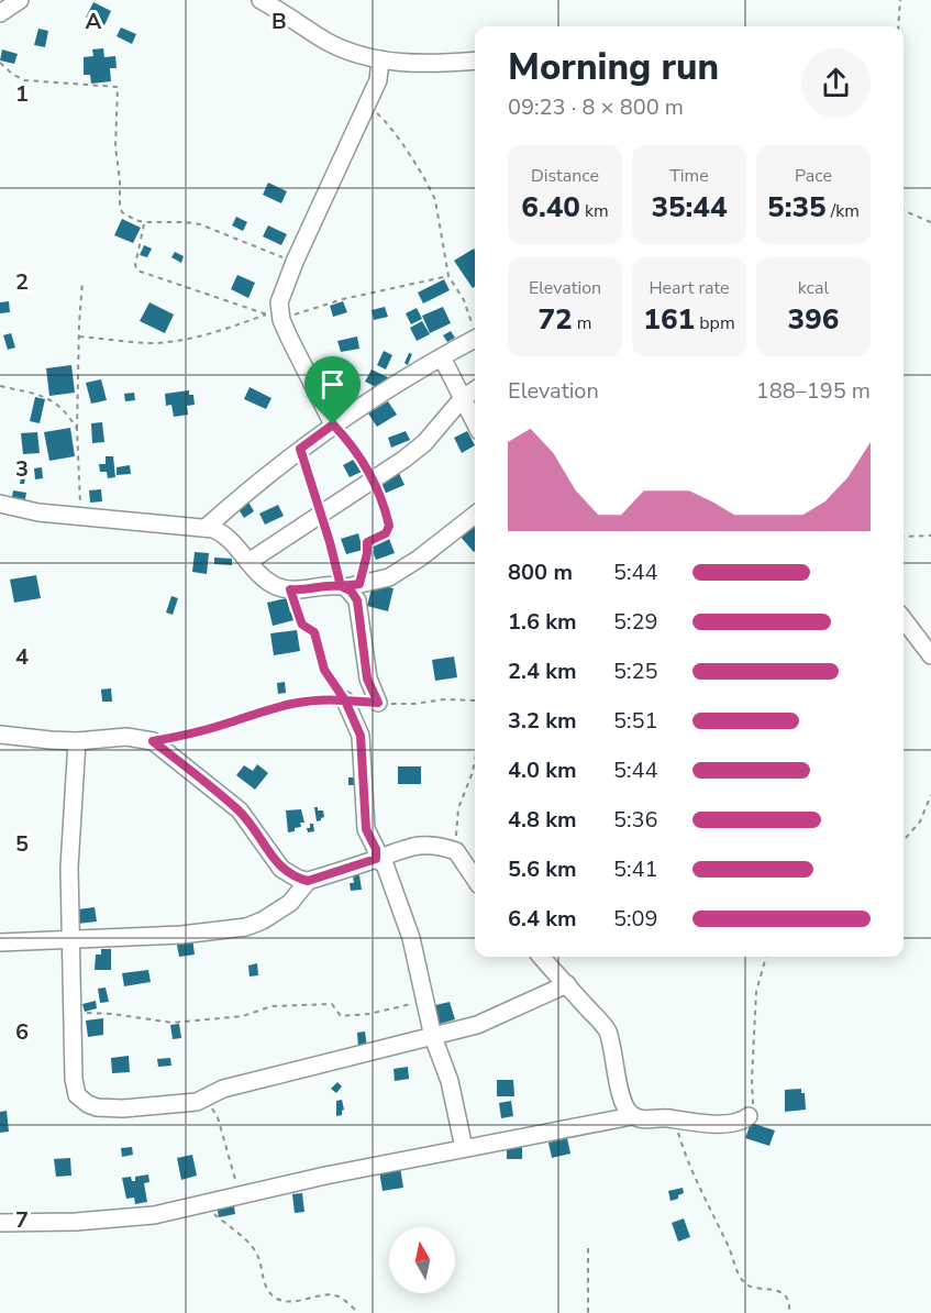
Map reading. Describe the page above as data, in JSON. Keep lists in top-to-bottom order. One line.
{"north":"top","page":{"heading":["Morning run","09:23 · 8 × 800 m"],"stats":[["Distance","6.40 km"],["Time","35:44"],["Pace","5:35 /km"],["Elevation","72 m"],["Heart rate","161 bpm"],["kcal","396"]],"chart":["Elevation","188–195 m"],"list":[{"name":"800 m","note":"5:44"},{"name":"1.6 km","note":"5:29"},{"name":"2.4 km","note":"5:25"},{"name":"3.2 km","note":"5:51"},{"name":"4.0 km","note":"5:44"},{"name":"4.8 km","note":"5:36"},{"name":"5.6 km","note":"5:41"},{"name":"6.4 km","note":"5:09"}]},"grid":{"columns":["A","B"],"rows":["1","2","3","4","5","6","7"]}}
